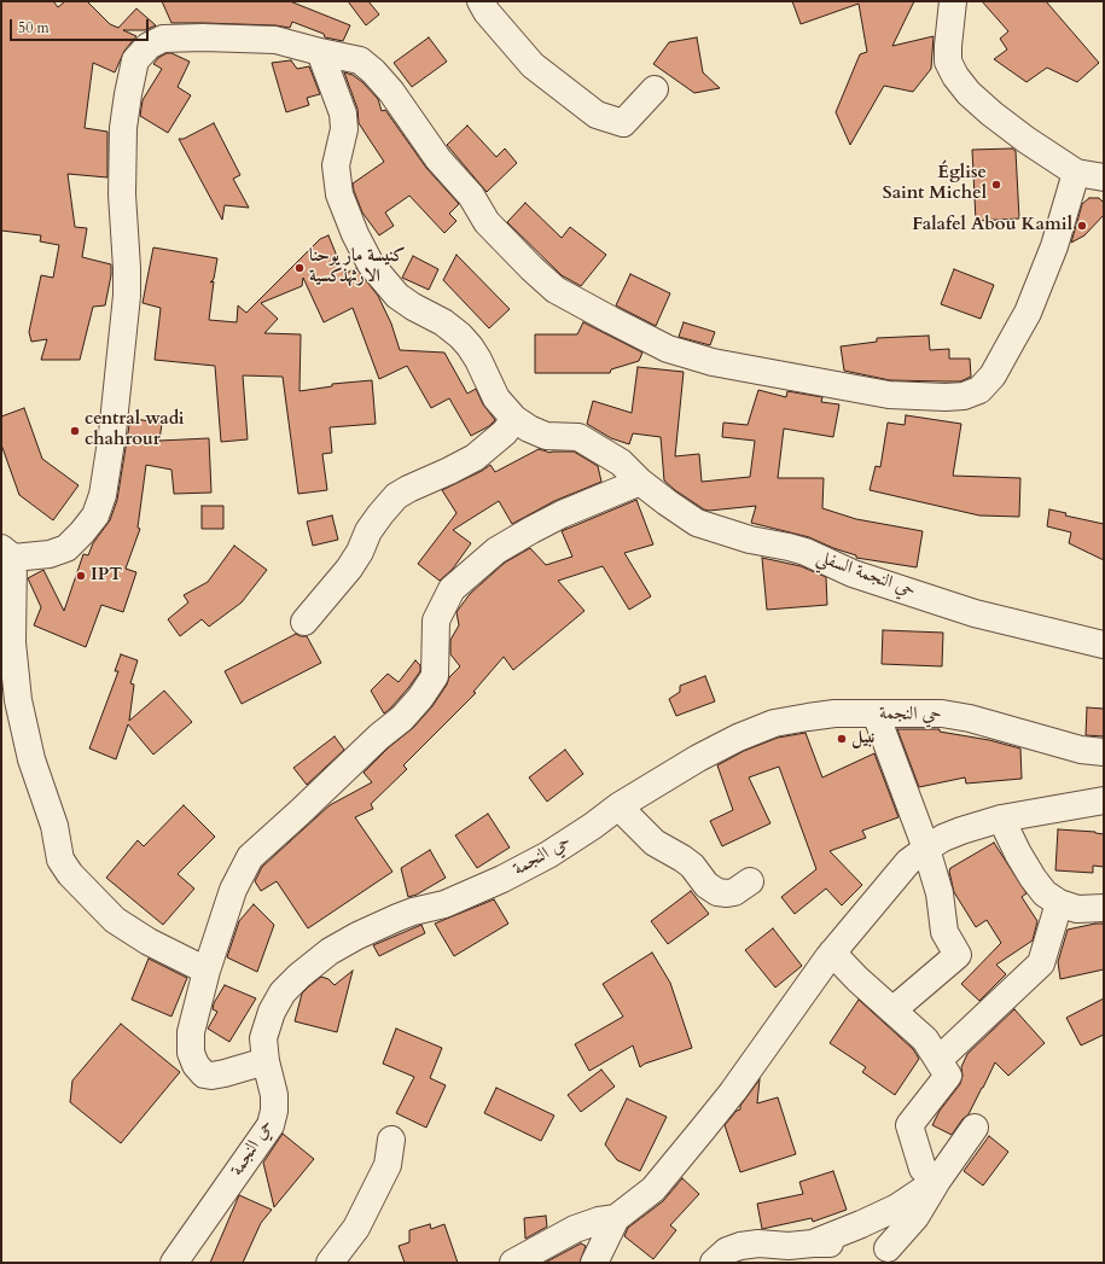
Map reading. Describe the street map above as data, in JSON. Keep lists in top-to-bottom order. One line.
{"streets":{"street":["حي النجمة السفلي","حي النجمة"]},"places":["Église Saint Michel","Falafel Abou Kamil","كنيسة مار يوحنا الارثهذكسية","central wadi chahrour","IPT","نبيل"],"scale_bar":"50 m"}
